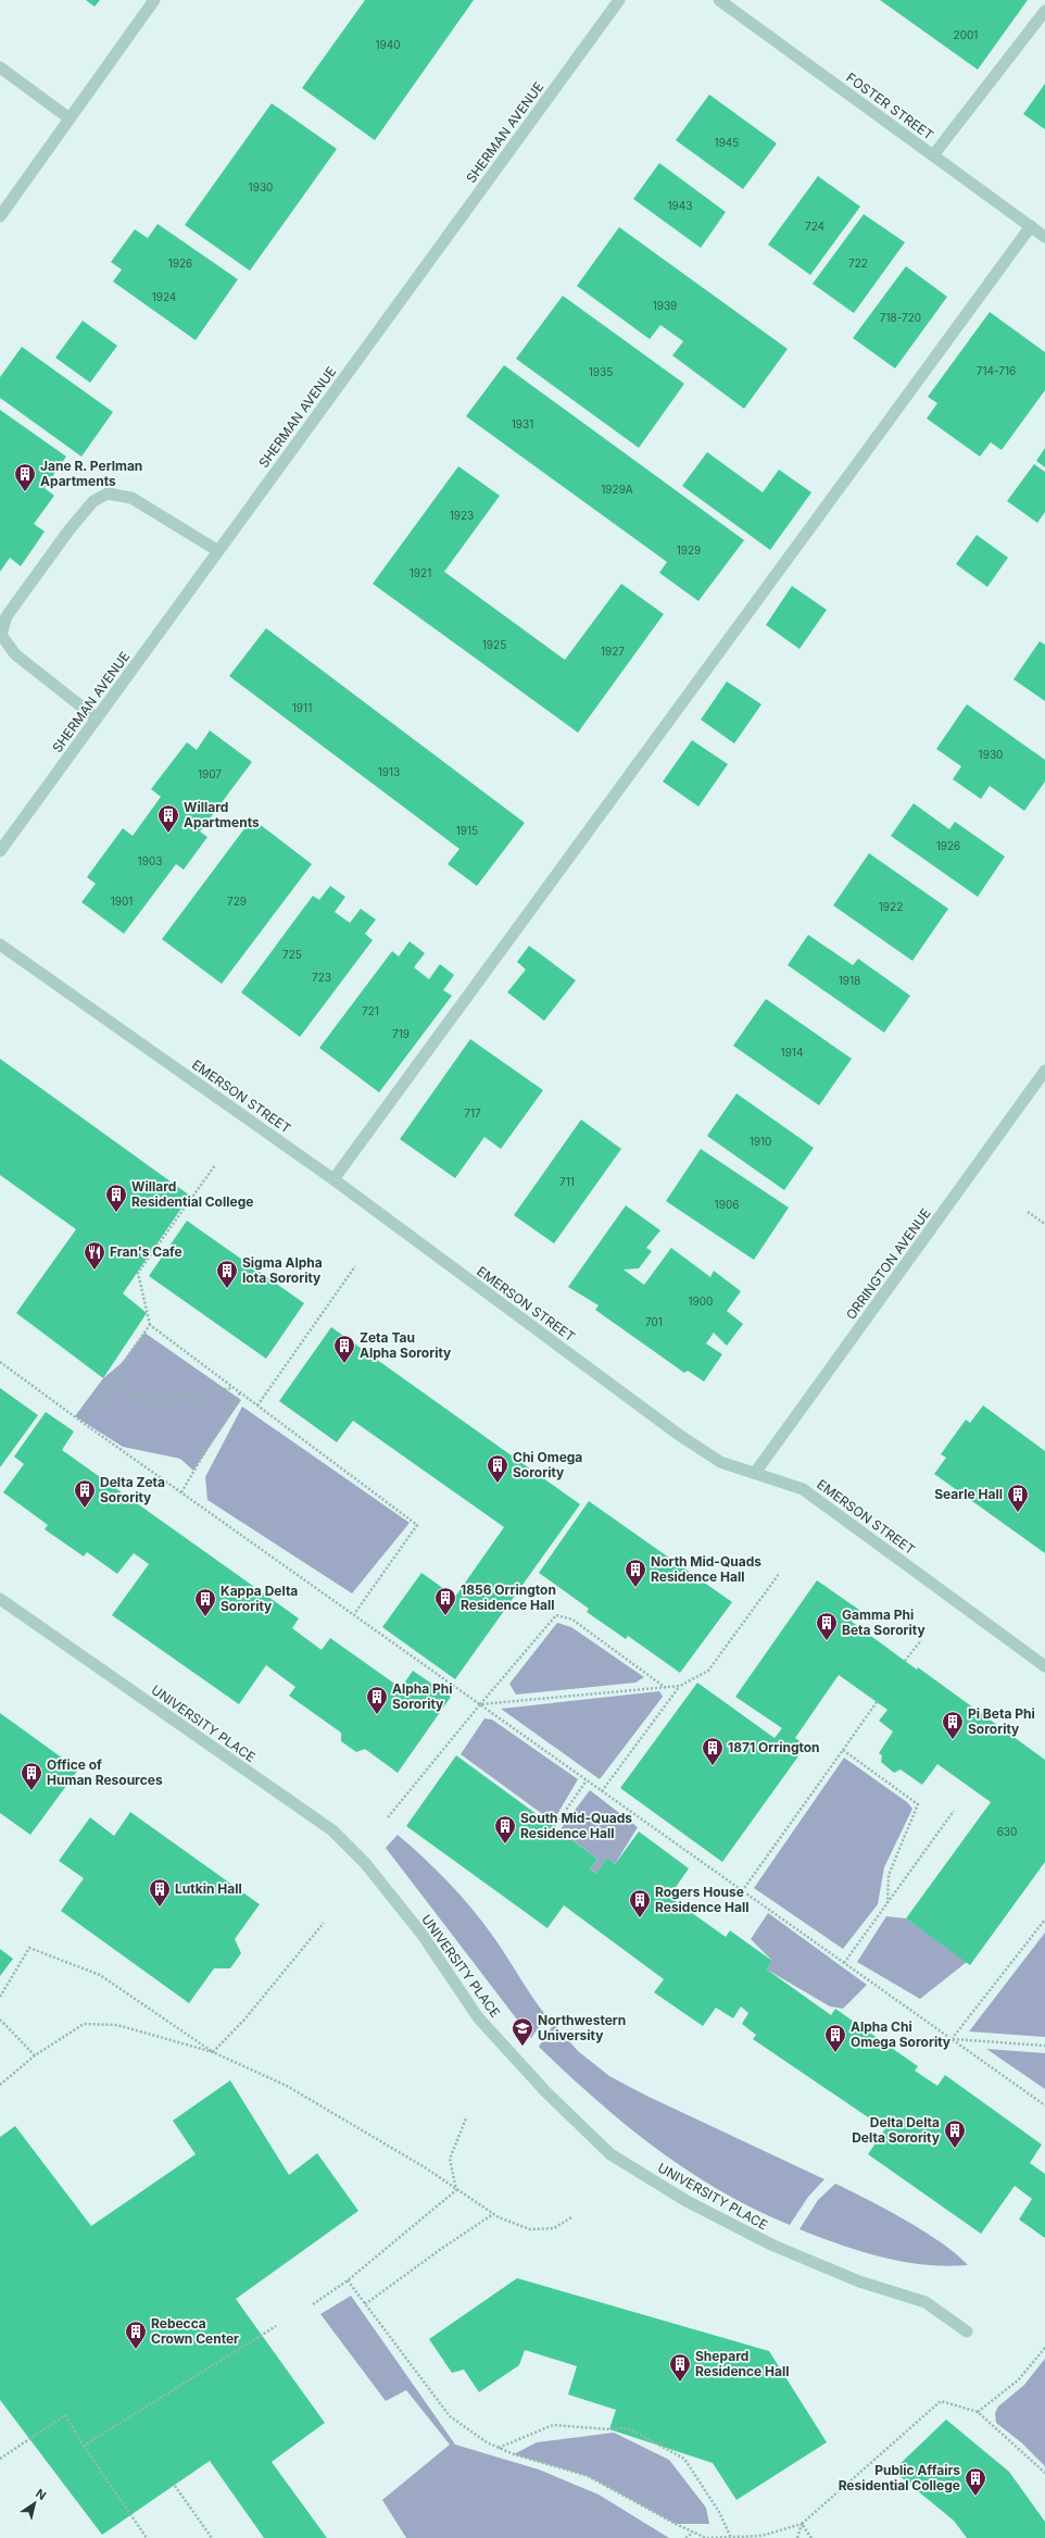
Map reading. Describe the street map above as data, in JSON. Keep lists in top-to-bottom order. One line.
{"streets":{"street":["FOSTER STREET","SHERMAN AVENUE","EMERSON STREET","ORRINGTON AVENUE","UNIVERSITY PLACE"]},"crossings":[["EMERSON STREET","ORRINGTON AVENUE"]],"places":{"building":["Jane R. Perlman Apartments","Willard Apartments","Willard Residential College","Sigma Alpha Iota Sorority","Zeta Tau Alpha Sorority","Chi Omega Sorority","Delta Zeta Sorority","Searle Hall","North Mid-Quads Residence Hall","1856 Orrington Residence Hall","Kappa Delta Sorority","Gamma Phi Beta Sorority","Alpha Phi Sorority","Pi Beta Phi Sorority","1871 Orrington","Office of Human Resources","South Mid-Quads Residence Hall","Lutkin Hall","Rogers House Residence Hall","Alpha Chi Omega Sorority","Delta Delta Delta Sorority","Rebecca Crown Center","Shepard Residence Hall","Public Affairs Residential College"],"restaurant":["Fran's Cafe"],"school or university":["Northwestern University"]},"house_numbers":["2001","1940","1945","1930","1943","724","1926","722","1924","1939","718-720","714-716","1935","1931","1929A","1923","1929","1921","1925","1927","1911","1930","1913","1907","1915","1926","1903","1901","729","1922","725","723","1918","721","719","1914","717","1910","711","1906","1900","701","630"],"north":"top right"}
